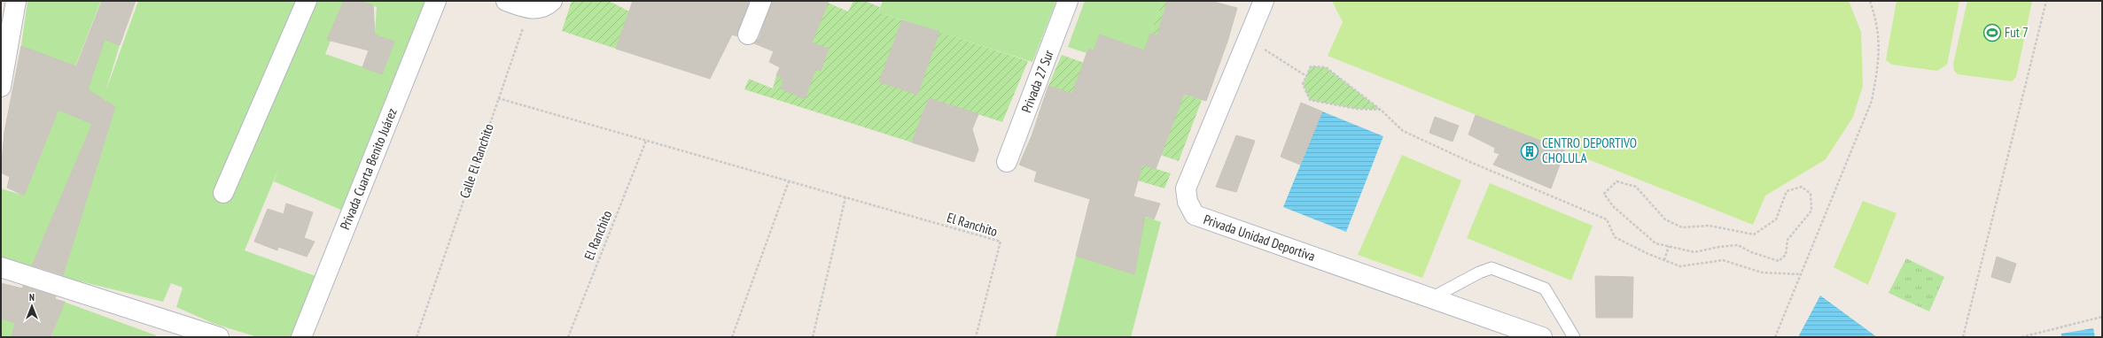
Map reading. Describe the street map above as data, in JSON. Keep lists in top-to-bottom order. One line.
{"streets":{"street":["Privada 27 Sur","Privada Cuarta Benito Juárez","Privada Unidad Deportiva"],"path":["Calle El Ranchito","El Ranchito"]},"crossings":[["Calle El Ranchito","El Ranchito"]],"places":{"sports":["Fut 7"],"building":["CENTRO DEPORTIVO CHOLULA"]},"north":"top"}
